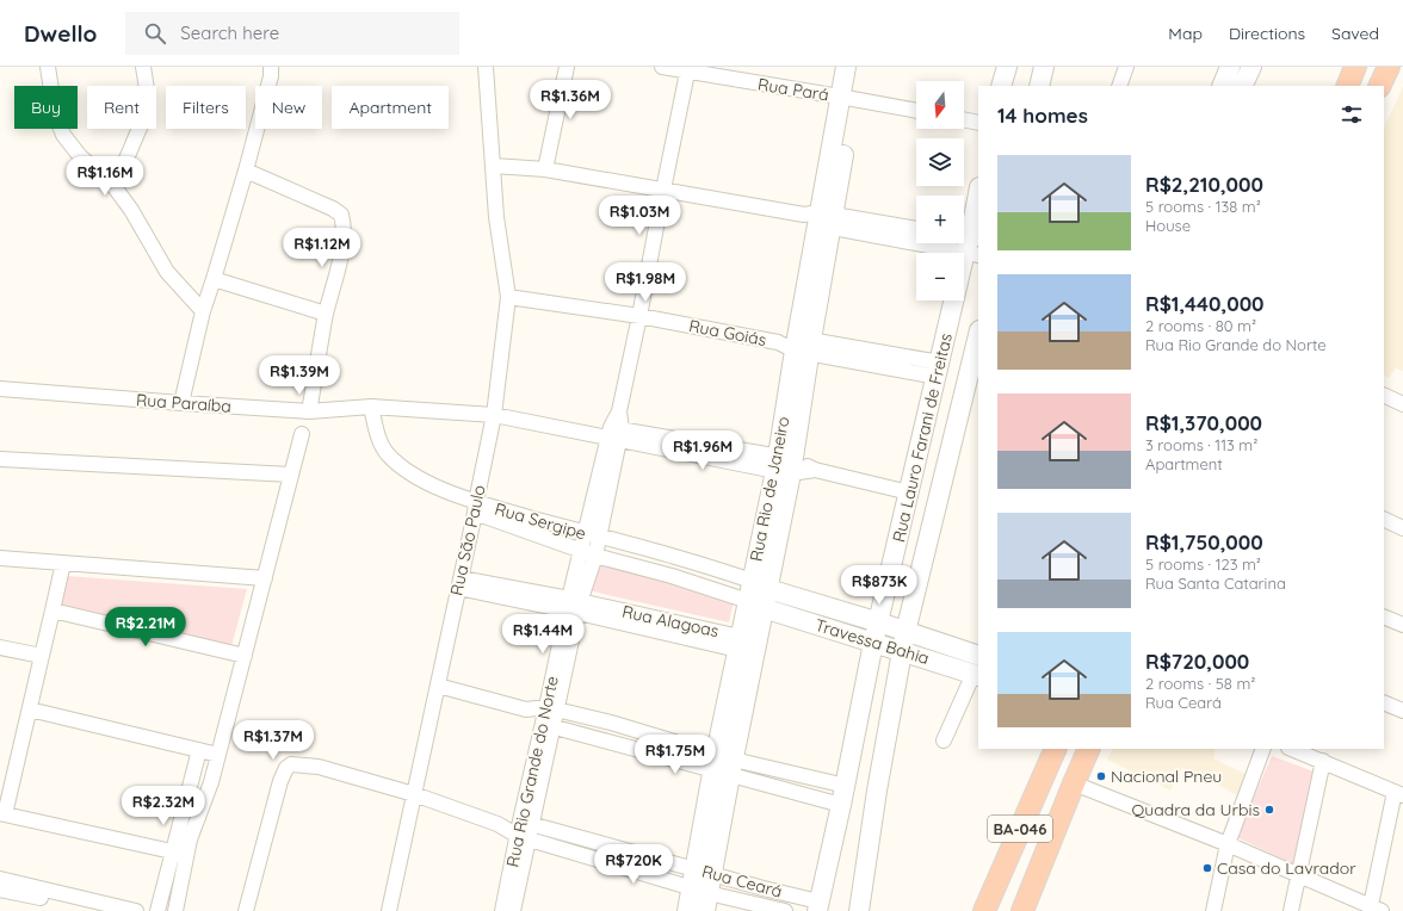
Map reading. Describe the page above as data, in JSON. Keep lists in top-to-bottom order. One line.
{"streets":{"main road":["BA-046"],"street":["Rua Pará","Rua Goiás","Rua Paraíba","Rua Lauro Farani de Freitas","Rua Rio de Janeiro","Rua Sergipe","Rua São Paulo","Rua Alagoas","Travessa Bahia","Rua Rio Grande do Norte","Rua Ceará"]},"crossings":[["Rua Pará","Rua Rio de Janeiro"],["Rua Pará","Rua Rio Grande do Norte"],["Rua Goiás","Rua Lauro Farani de Freitas"],["Rua Goiás","Rua Rio de Janeiro"],["Rua Goiás","Rua São Paulo"],["Rua Goiás","Rua Rio Grande do Norte"],["Rua Paraíba","Rua Lauro Farani de Freitas"],["Rua Paraíba","Rua Rio de Janeiro"],["Rua Paraíba","Rua Sergipe"],["Rua Paraíba","Rua São Paulo"],["Rua Paraíba","Rua Rio Grande do Norte"],["Rua Lauro Farani de Freitas","Travessa Bahia"],["Rua Lauro Farani de Freitas","Rua Ceará"],["Rua Rio de Janeiro","Rua Sergipe"],["Rua Rio de Janeiro","Rua Alagoas"],["Rua Rio de Janeiro","Travessa Bahia"],["Rua Rio de Janeiro","Rua Ceará"],["Rua Sergipe","Rua São Paulo"],["Rua Sergipe","Travessa Bahia"],["Rua Sergipe","Rua Rio Grande do Norte"],["Rua São Paulo","Rua Alagoas"],["Rua São Paulo","Rua Ceará"],["Rua Alagoas","Rua Rio Grande do Norte"],["Rua Rio Grande do Norte","Rua Ceará"]],"places":["Nacional Pneu","Quadra da Urbis","Casa do Lavrador"],"north":"bottom","page":{"header":"Dwello","search":"Search here","nav":["Map","Directions","Saved"],"price":["R$1.36M","R$1.16M","R$1.03M","R$1.12M","R$1.98M","R$1.39M","R$1.96M","R$873K","R$2.21M","R$1.44M","R$1.37M","R$1.75M","R$2.32M","R$720K"],"map_buttons":["+","−"],"chip":["Buy","Rent","Filters","New","Apartment"],"heading":"14 homes","list":[{"name":"R$2,210,000","note":"5 rooms · 138 m² · House"},{"name":"R$1,440,000","note":"2 rooms · 80 m² · Rua Rio Grande do Norte"},{"name":"R$1,370,000","note":"3 rooms · 113 m² · Apartment"},{"name":"R$1,750,000","note":"5 rooms · 123 m² · Rua Santa Catarina"},{"name":"R$720,000","note":"2 rooms · 58 m² · Rua Ceará"}]}}
